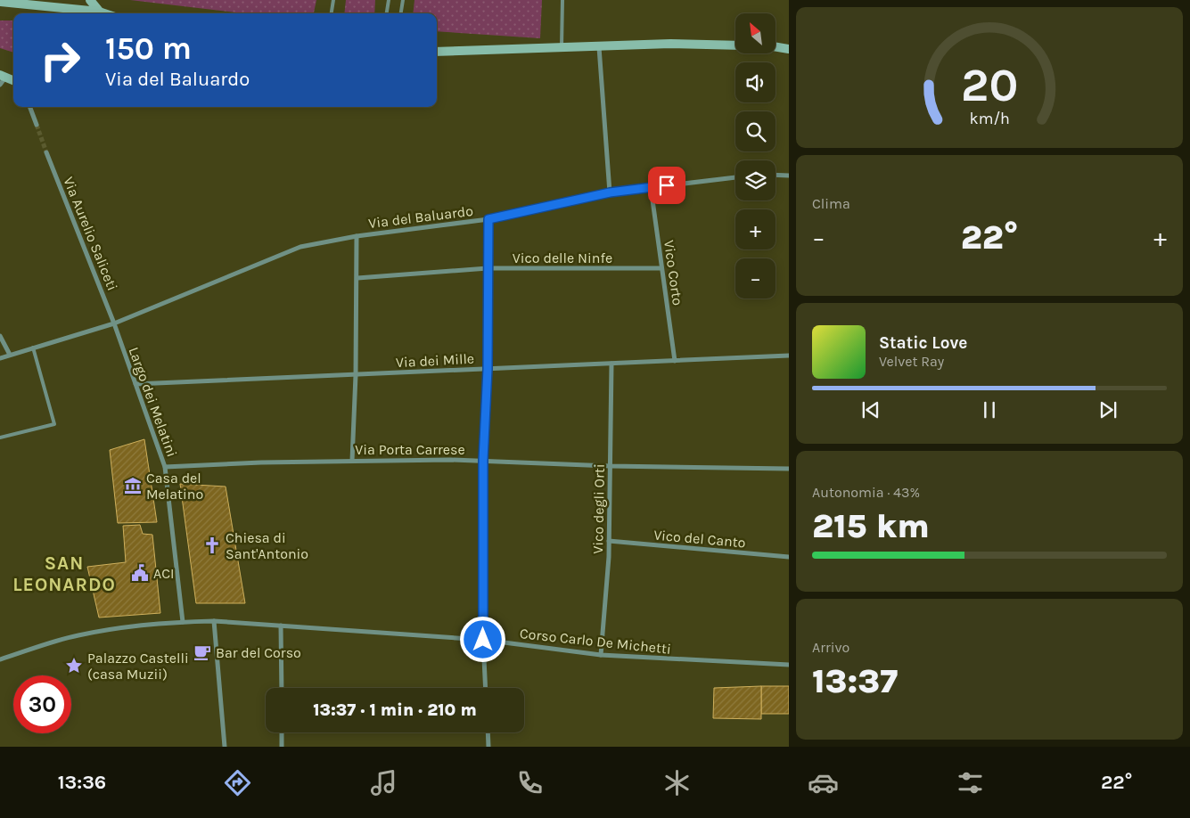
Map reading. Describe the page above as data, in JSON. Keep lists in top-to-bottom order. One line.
{"streets":{"street":["Via del Baluardo","Via Aurelio Saliceti","Vico delle Ninfe","Vico Corto","Via dei Mille","Largo dei Melatini","Via Porta Carrese","Vico degli Orti","Vico del Canto","Corso Carlo De Michetti"]},"crossings":[["Via del Baluardo","Via Aurelio Saliceti"],["Via del Baluardo","Vico Corto"],["Via del Baluardo","Largo dei Melatini"],["Via Aurelio Saliceti","Largo dei Melatini"],["Vico delle Ninfe","Vico Corto"],["Vico Corto","Via dei Mille"],["Via dei Mille","Largo dei Melatini"],["Via dei Mille","Vico degli Orti"],["Largo dei Melatini","Via Porta Carrese"],["Largo dei Melatini","Corso Carlo De Michetti"],["Via Porta Carrese","Vico degli Orti"],["Vico degli Orti","Vico del Canto"],["Vico degli Orti","Corso Carlo De Michetti"]],"districts":["SAN LEONARDO"],"places":{"museum":["Casa del Melatino"],"church":["Chiesa di Sant'Antonio"],"public building":["ACI"],"cafe":["Bar del Corso"],"place":["Palazzo Castelli (casa Muzii)"]},"north":"top left","page":{"map_buttons":["+","−"],"turn":["150 m","Via del Baluardo"],"tile":["Clima",["Autonomia · 43%","215 km"],["Arrivo","13:37"]],"heat":["−","22°","+"],"song":["Static Love","Velvet Ray"],"limit":"30","trip":"13:37 · 1 min · 210 m","tabs":["13:36","22°"],"gauge":["20","km/h"]}}
